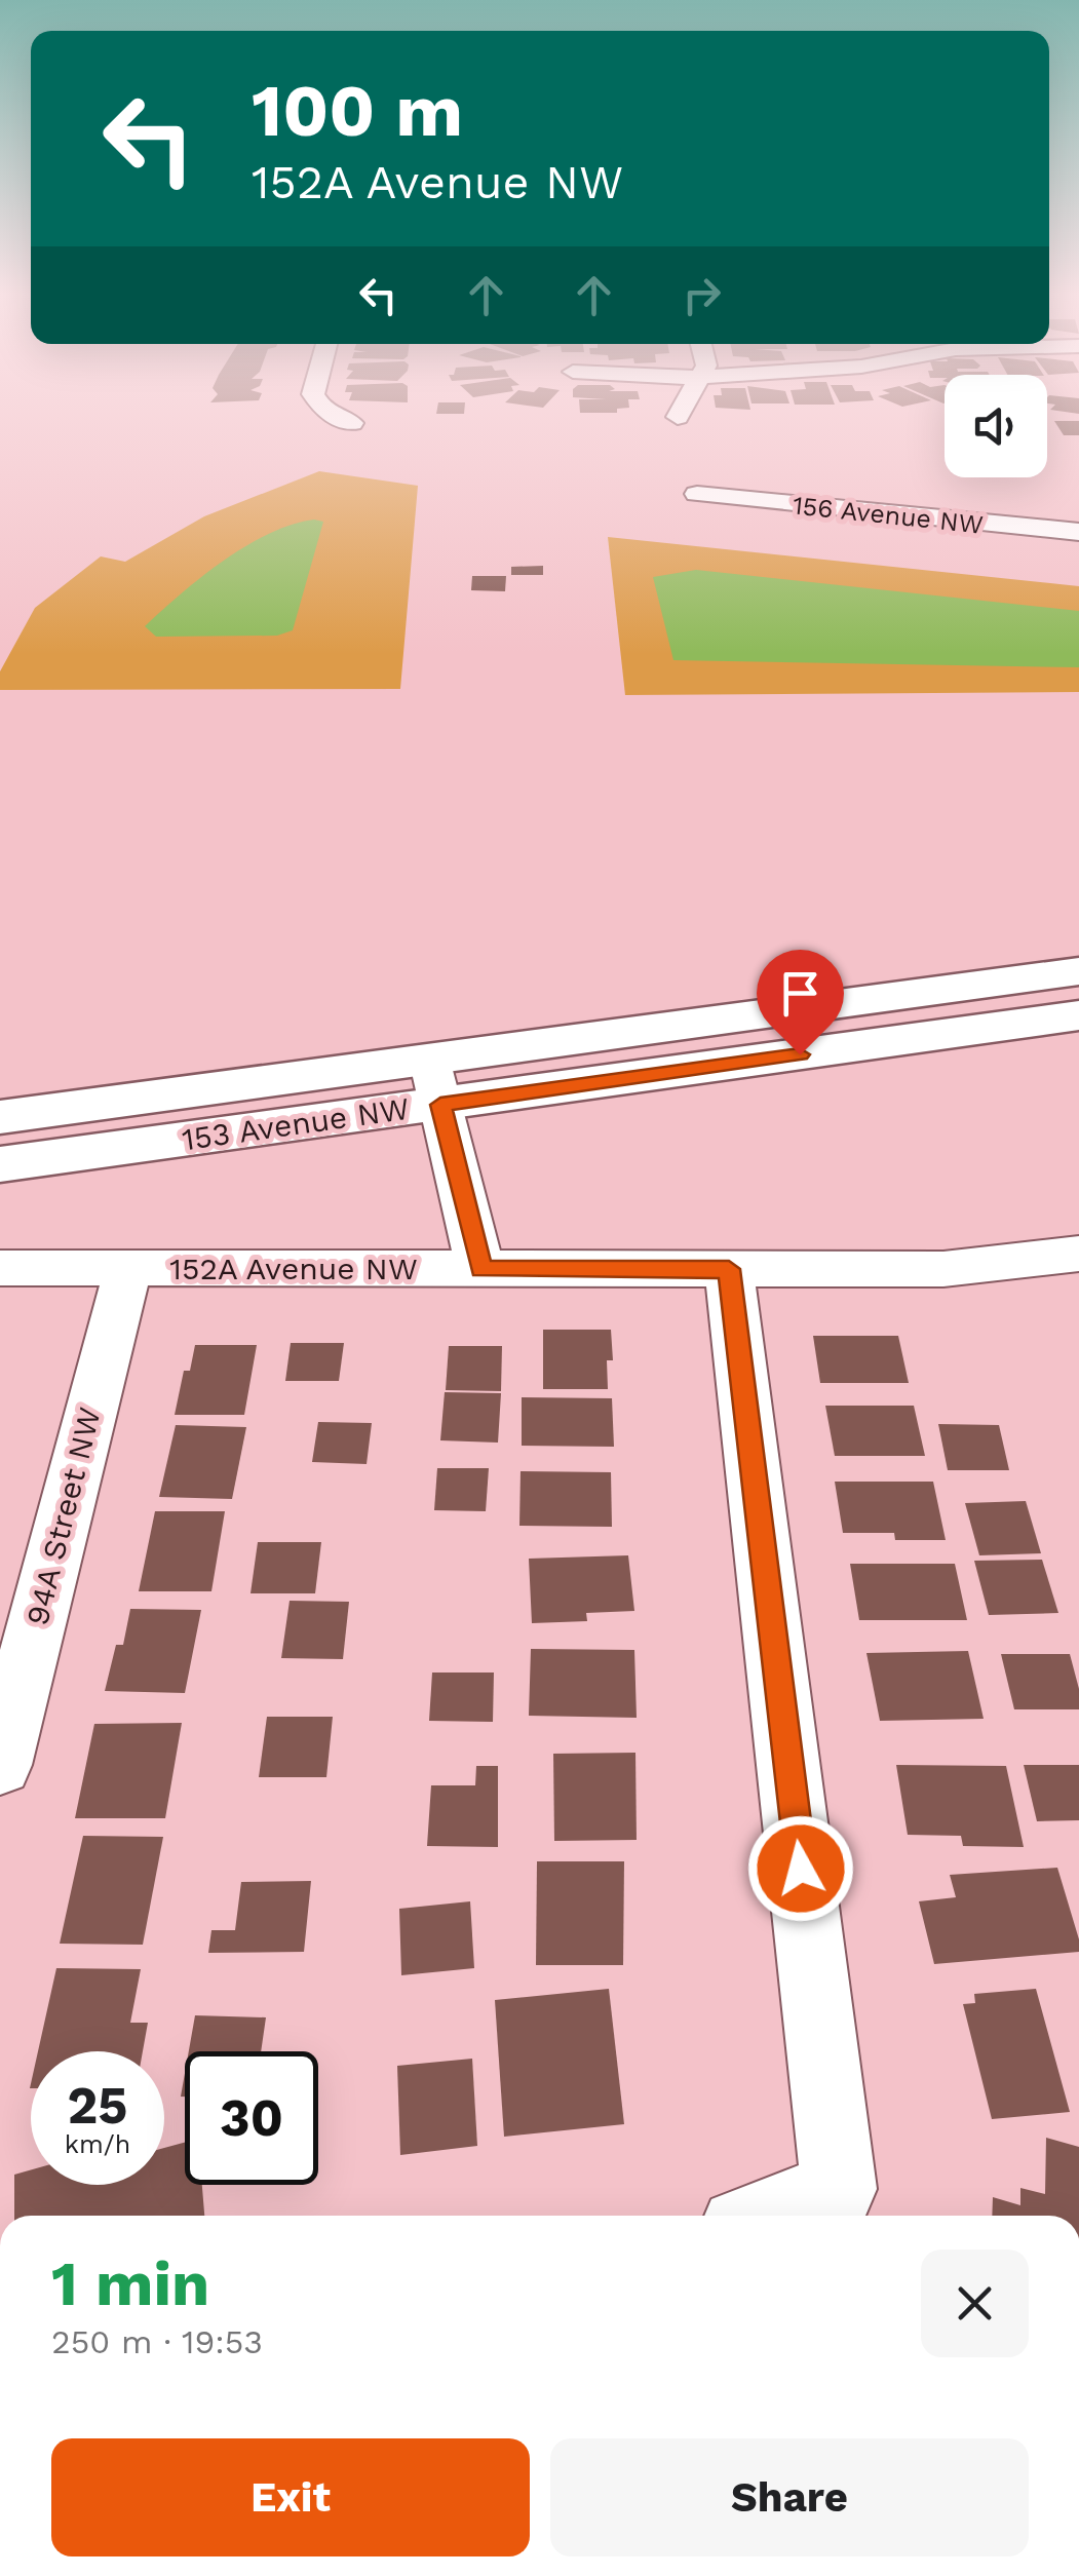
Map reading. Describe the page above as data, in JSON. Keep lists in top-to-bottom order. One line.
{"streets":{"main road":["153 Avenue NW"],"street":["156 Avenue NW","152A Avenue NW","94A Street NW"]},"crossings":[["152A Avenue NW","94A Street NW"]],"page":{"turn":["100 m","152A Avenue NW"],"speed":"25 km/h","limit":"30","heading":["1 min","250 m · 19:53"],"buttons":["Exit","Share"]}}
